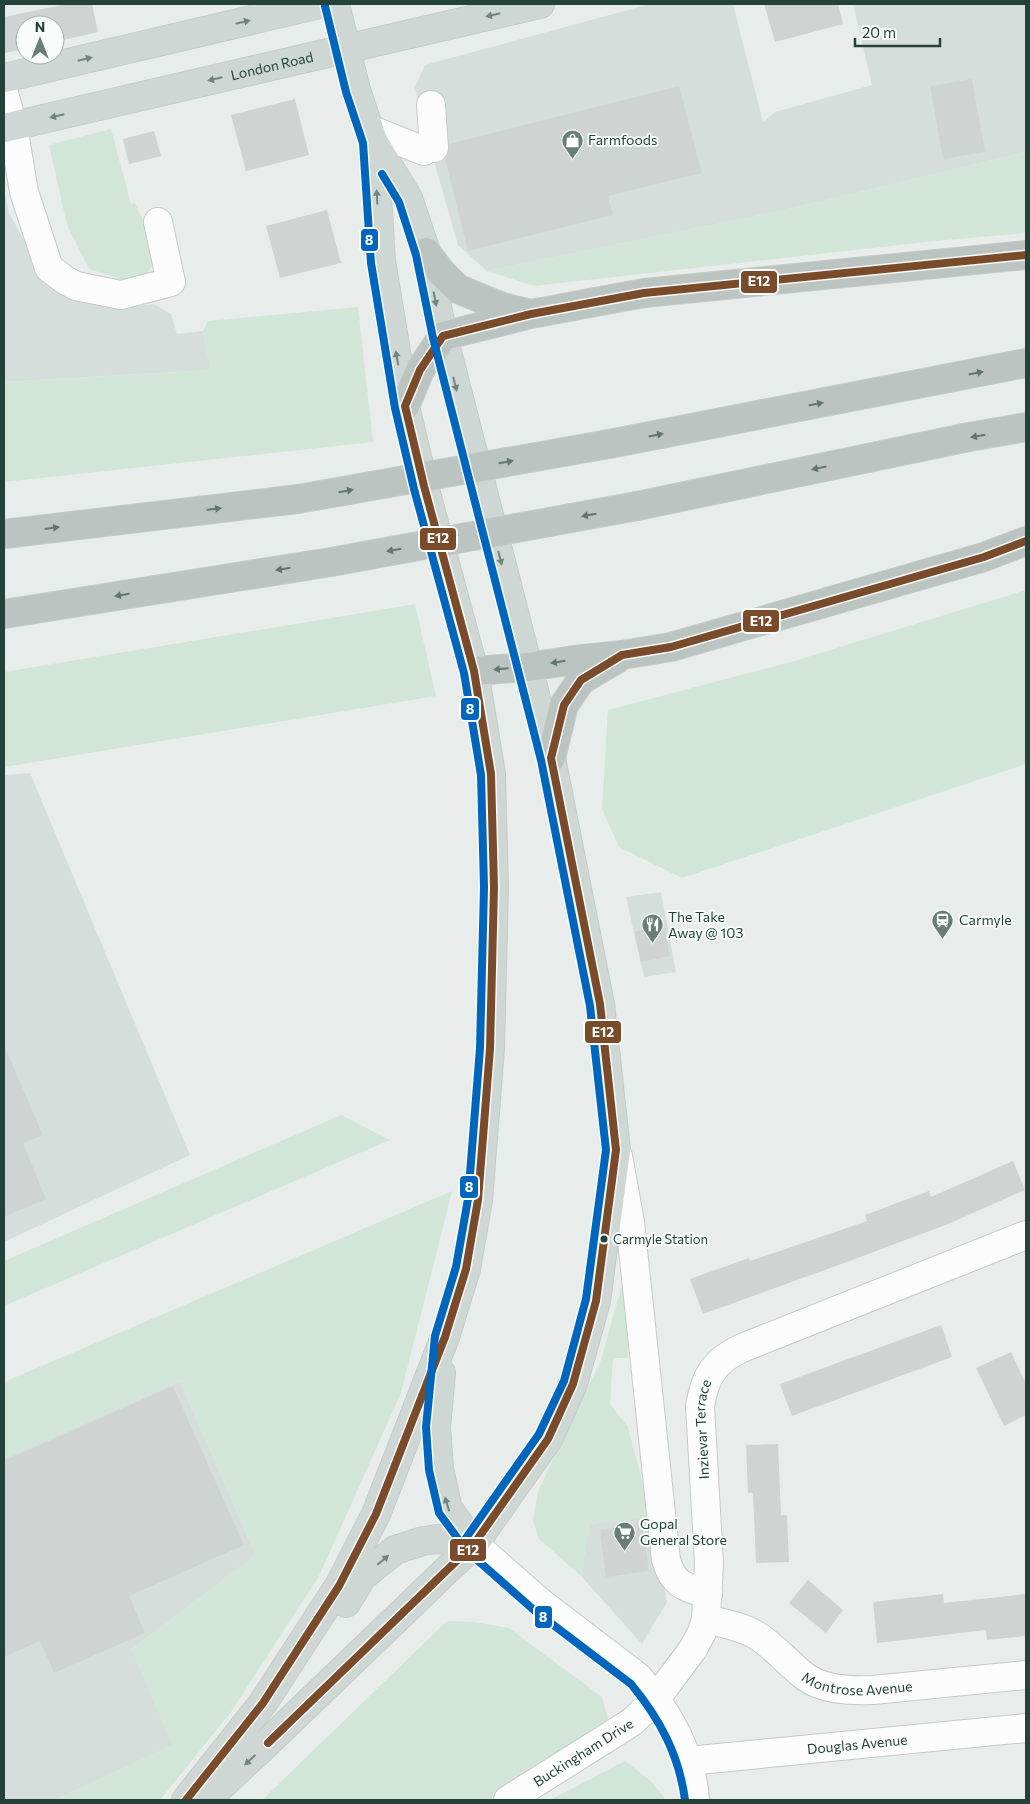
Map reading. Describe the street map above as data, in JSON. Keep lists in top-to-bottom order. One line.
{"streets":{"main road":["London Road"],"street":["Inzievar Terrace","Montrose Avenue","Douglas Avenue","Buckingham Drive"]},"crossings":[["Inzievar Terrace","Montrose Avenue"]],"places":{"shop":["Farmfoods"],"station":["Carmyle"],"restaurant":["The Take Away @ 103"],"other":["Carmyle Station"],"supermarket":["Gopal General Store"]},"lines":["transit line 8","transit line E12"],"scale_bar":"20 m","north":"top"}
